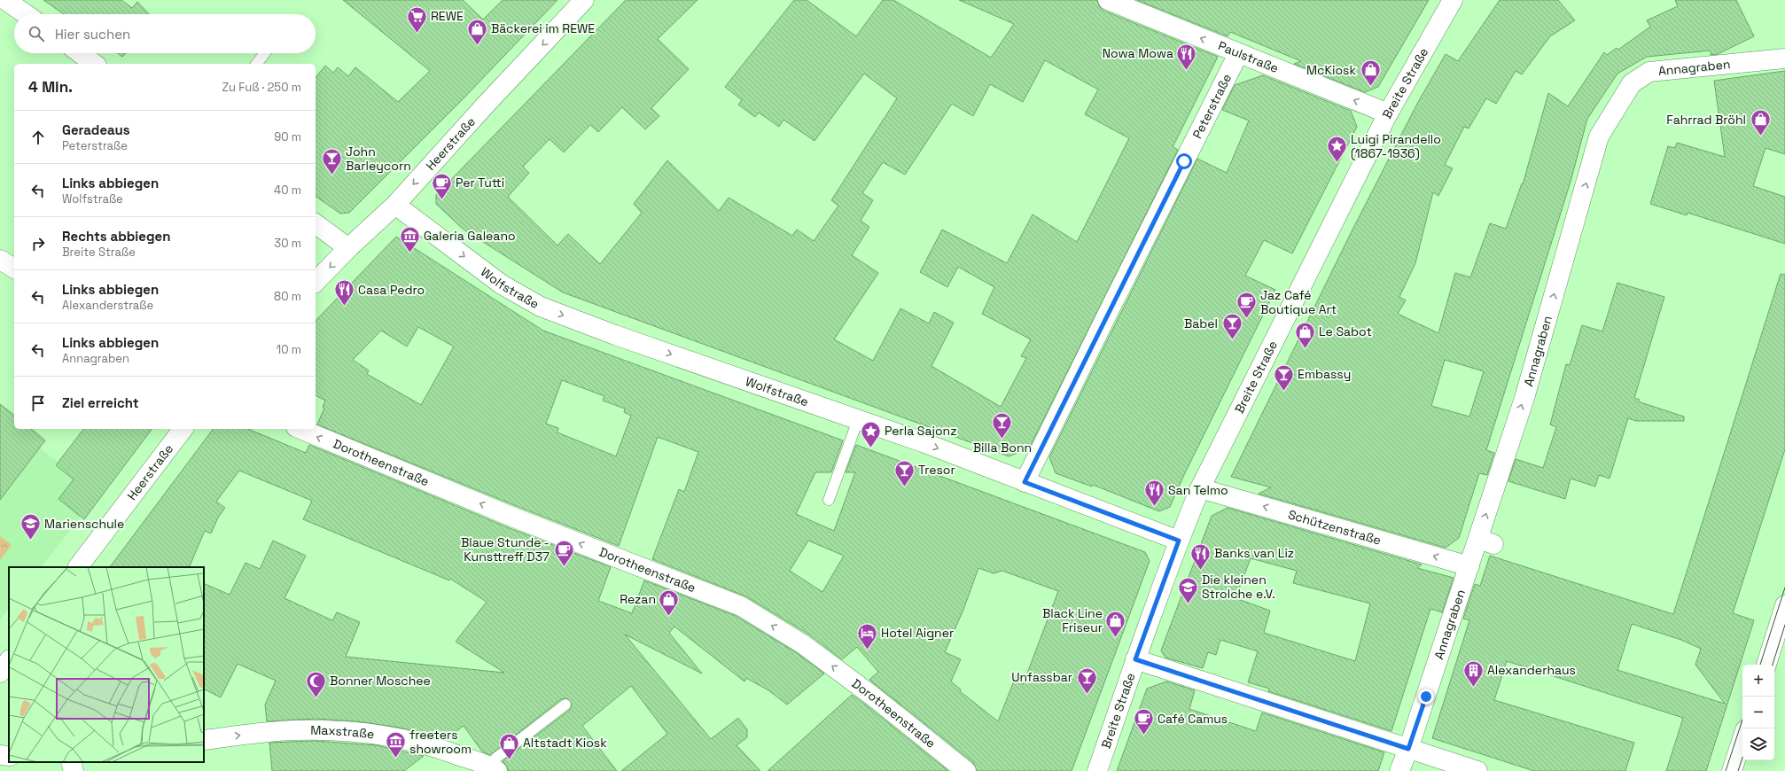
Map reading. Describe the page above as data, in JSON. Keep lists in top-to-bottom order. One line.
{"streets":{"street":["Paulstraße","Annagraben","Breite Straße","Peterstraße","Heerstraße","Wolfstraße","Dorotheenstraße","Schützenstraße","Maxstraße"]},"crossings":[["Paulstraße","Breite Straße"],["Paulstraße","Peterstraße"],["Annagraben","Schützenstraße"],["Breite Straße","Wolfstraße"],["Breite Straße","Schützenstraße"],["Peterstraße","Wolfstraße"],["Heerstraße","Wolfstraße"]],"one_way":["Paulstraße","Annagraben","Heerstraße","Wolfstraße","Dorotheenstraße","Schützenstraße","Maxstraße"],"places":{"supermarket":["REWE"],"shop":["Bäckerei im REWE","McKiosk","Fahrrad Bröhl","Le Sabot","Rezan","Black Line Friseur","Altstadt Kiosk"],"restaurant":["Nowa Mowa","Casa Pedro","San Telmo","Banks van Liz"],"place":["Luigi Pirandello (1867-1936)","Perla Sajonz"],"bar":["John Barleycorn","Babel","Embassy","Billa Bonn","Tresor","Unfassbar"],"cafe":["Per Tutti","Jaz Café Boutique Art","Blaue Stunde - Kunsttreff D37","Café Camus"],"museum":["Galeria Galeano","freeters showroom"],"school or university":["Marienschule","Die kleinen Strolche e.V."],"hotel":["Hotel Aigner"],"building":["Alexanderhaus"],"mosque":["Bonner Moschee"]},"page":{"search":"Hier suchen","heading":["4 Min.","Zu Fuß · 250 m"],"list":[["Geradeaus","Peterstraße","90 m"],["Links abbiegen","Wolfstraße","40 m"],["Rechts abbiegen","Breite Straße","30 m"],["Links abbiegen","Alexanderstraße","80 m"],["Links abbiegen","Annagraben","10 m"],"Ziel erreicht"],"map_buttons":["+","−"]}}
